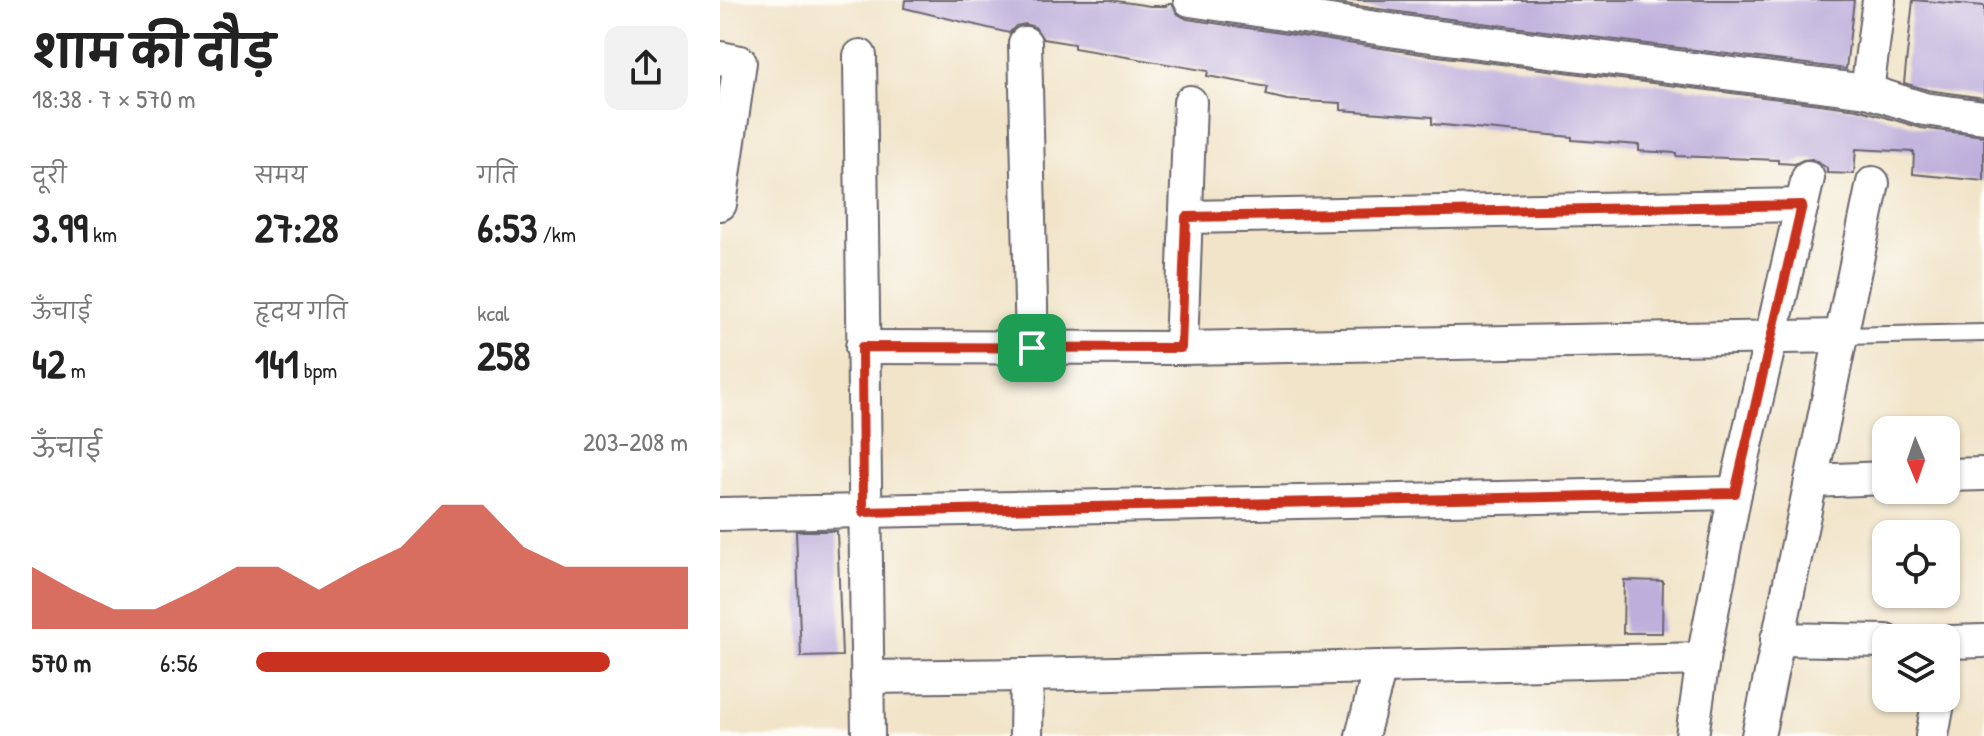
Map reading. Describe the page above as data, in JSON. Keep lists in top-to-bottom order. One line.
{"north":"bottom","page":{"heading":["शाम की दौड़","18:38 · 7 × 570 m"],"stats":[["दूरी","3.99 km"],["समय","27:28"],["गति","6:53 /km"],["ऊँचाई","42 m"],["हृदय गति","141 bpm"],["kcal","258"]],"chart":["ऊँचाई","203–208 m"],"list":[{"name":"570 m","note":"6:56"}]}}
